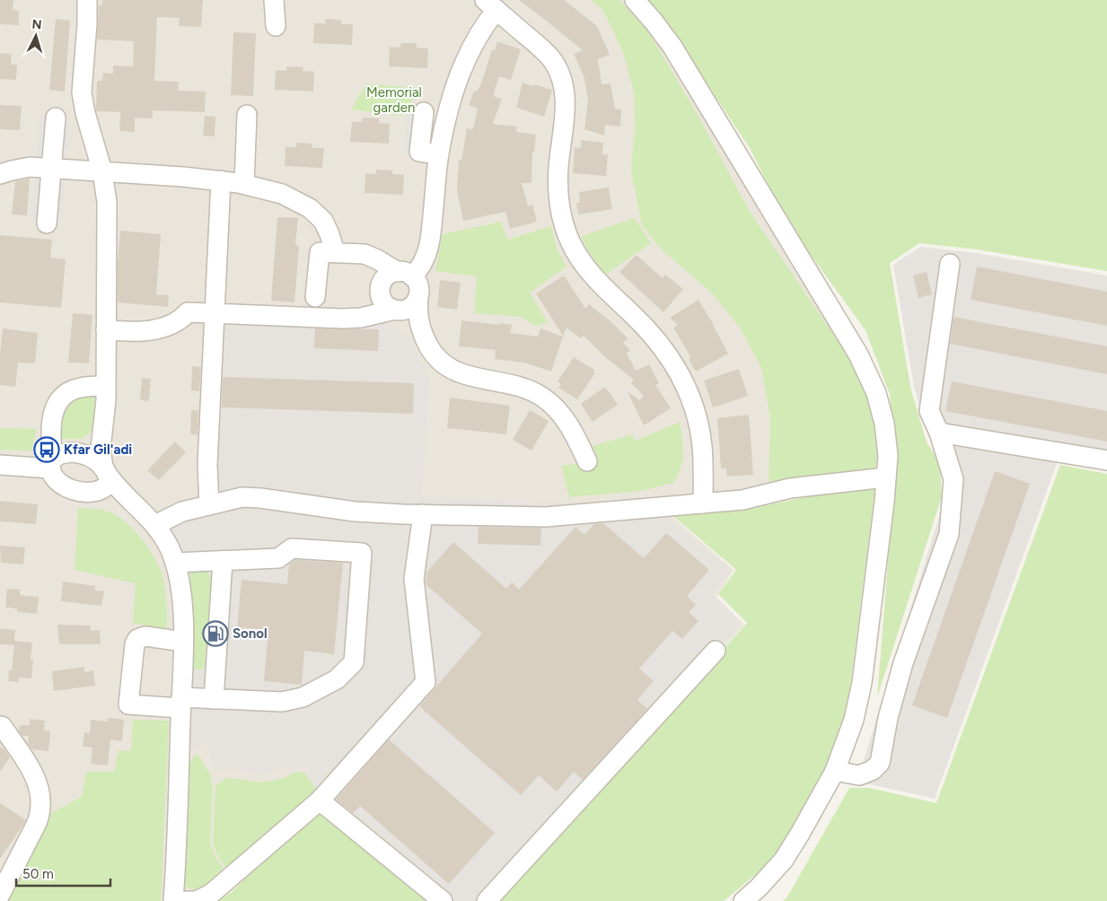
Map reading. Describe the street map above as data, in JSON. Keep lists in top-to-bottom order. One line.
{"parks":["Memorial garden"],"places":{"bus stop":["Kfar Gil'adi"],"fuel station":["Sonol"]},"scale_bar":"50 m","north":"top"}
